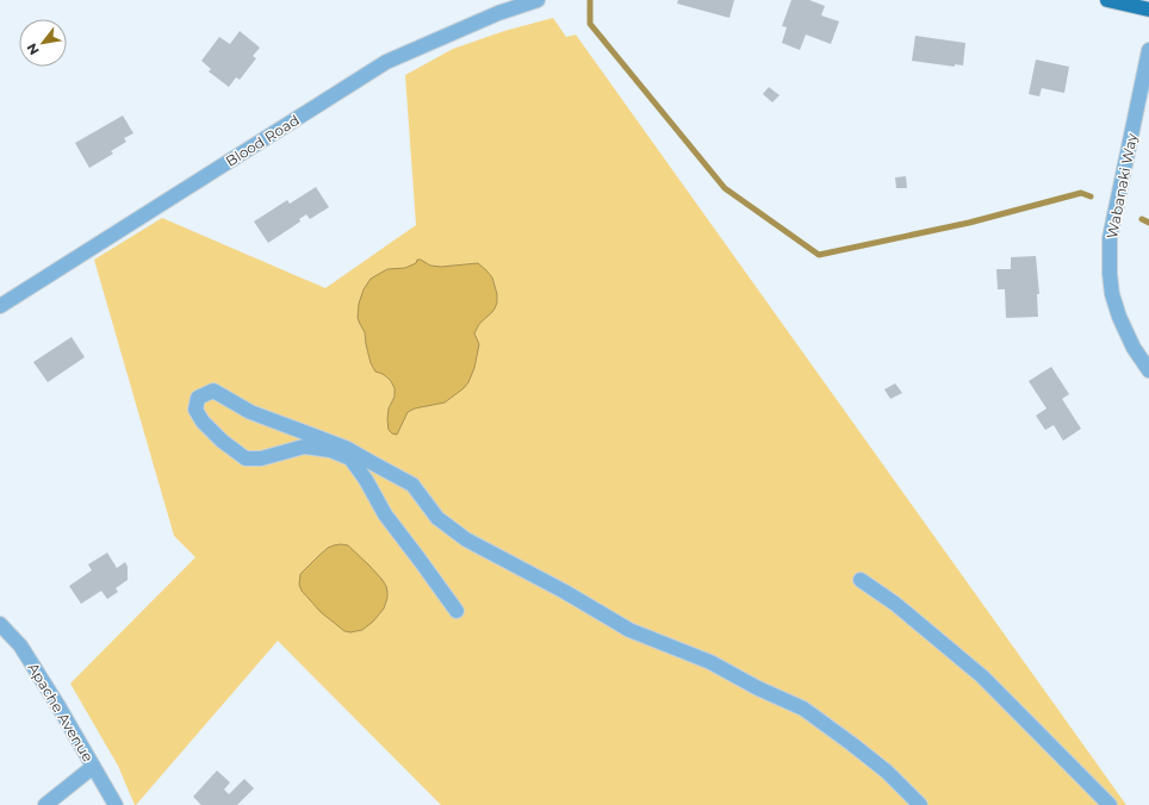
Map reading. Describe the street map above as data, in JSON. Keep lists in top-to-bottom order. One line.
{"streets":{"street":["Blood Road","Wabanaki Way","Apache Avenue"]},"north":"bottom left"}
